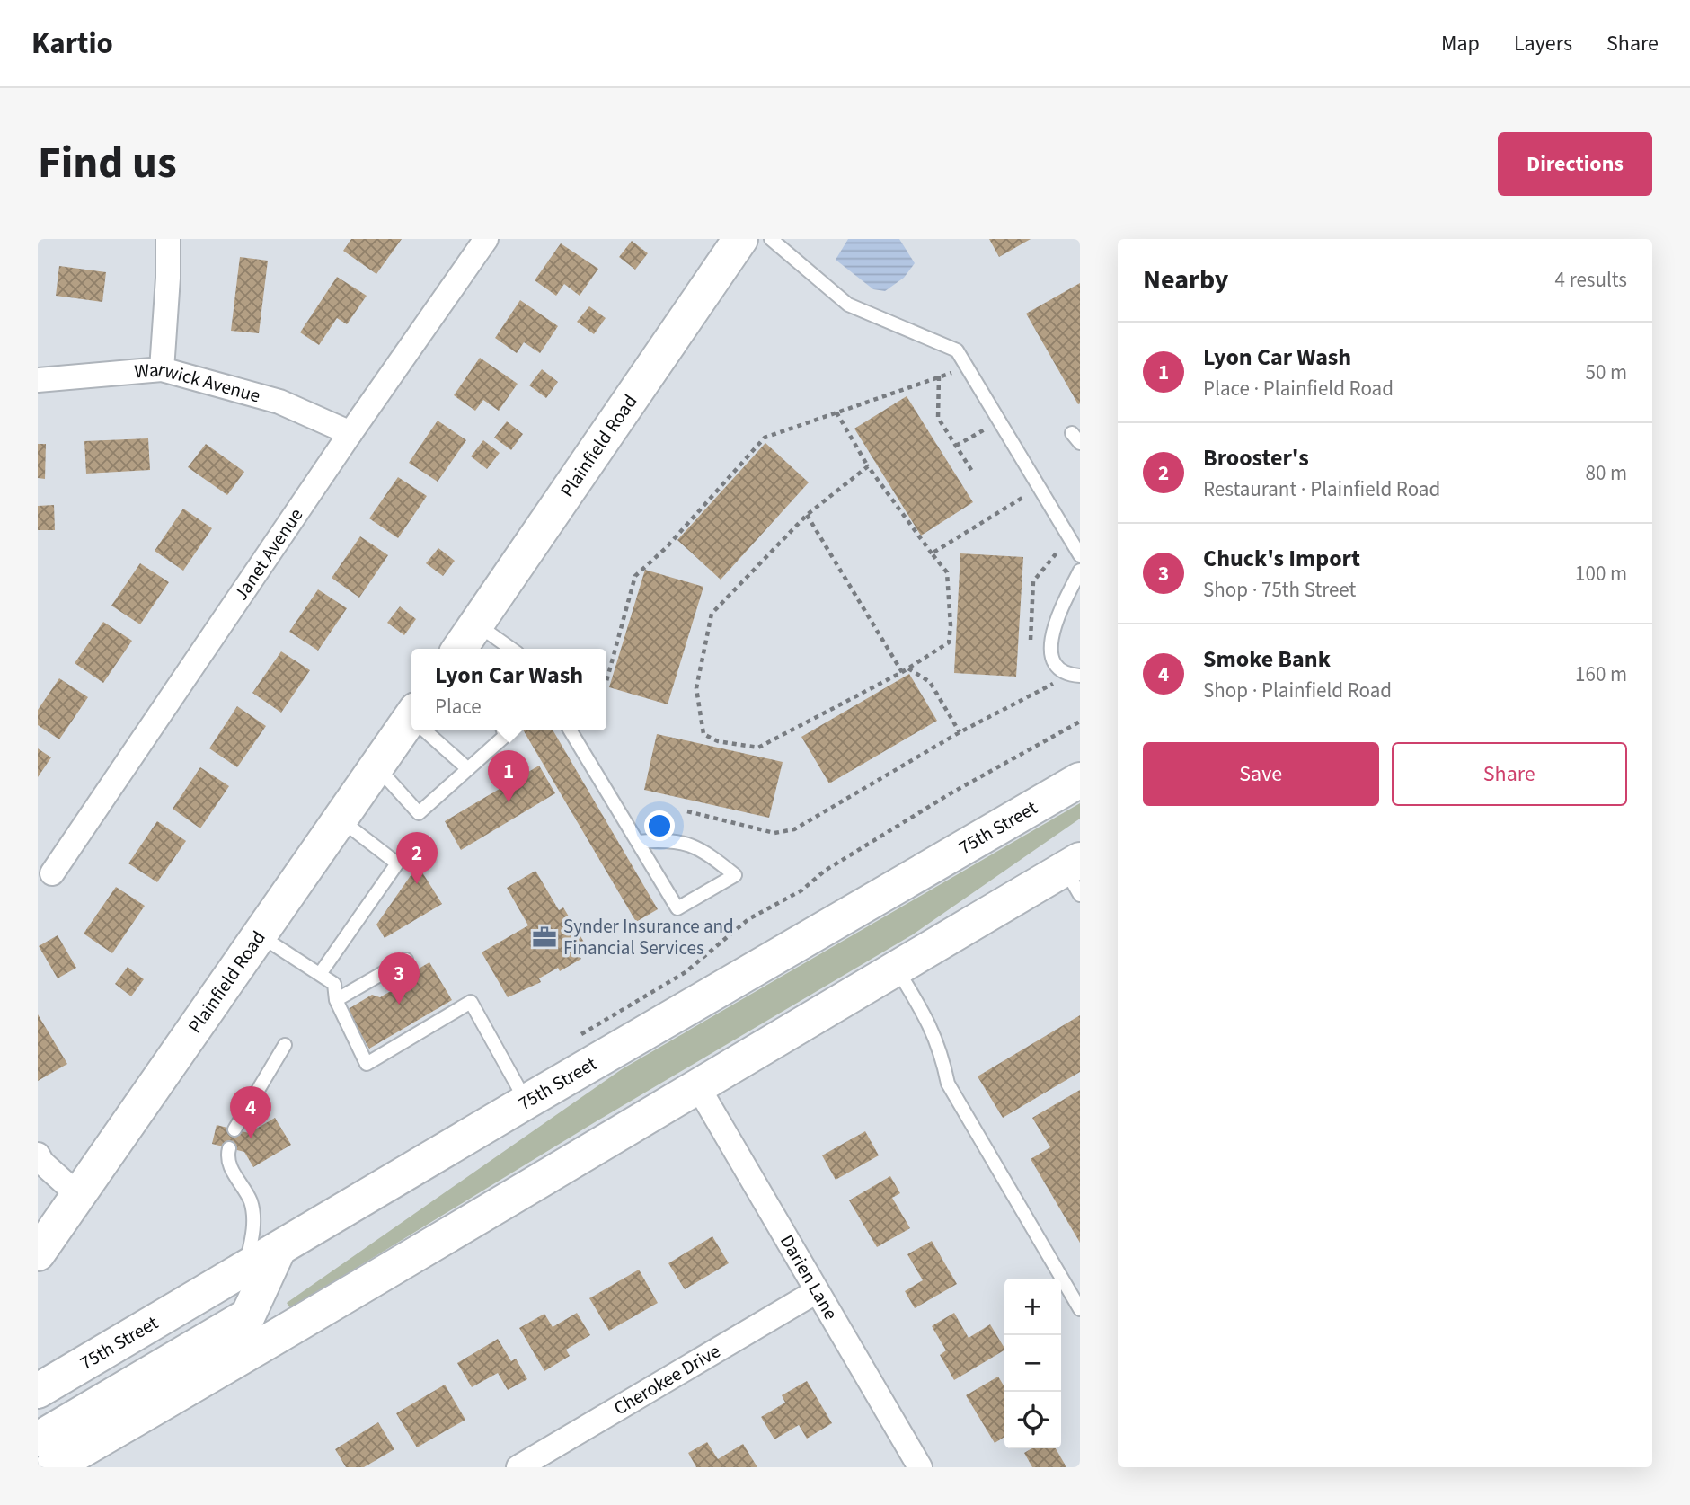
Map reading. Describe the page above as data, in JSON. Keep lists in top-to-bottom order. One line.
{"streets":{"main road":["Plainfield Road","75th Street"],"street":["Warwick Avenue","Janet Avenue","Darien Lane","Cherokee Drive"]},"crossings":[["Warwick Avenue","Janet Avenue"],["Darien Lane","Cherokee Drive"]],"places":{"office":["Synder Insurance and Financial Services"]},"page":{"header":"Kartio","nav":["Map","Layers","Share"],"title":"Find us","buttons":["Directions",["Save","Share"]],"heading":["Nearby","4 results"],"list":[{"mark":"1","name":"Lyon Car Wash","note":"Place · Plainfield Road","value":"50 m"},{"mark":"2","name":"Brooster's","note":"Restaurant · Plainfield Road","value":"80 m"},{"mark":"3","name":"Chuck's Import","note":"Shop · 75th Street","value":"100 m"},{"mark":"4","name":"Smoke Bank","note":"Shop · Plainfield Road","value":"160 m"}],"popup":["Lyon Car Wash","Place"],"pins":["1","2","3","4"],"map_buttons":["+","−"]}}
